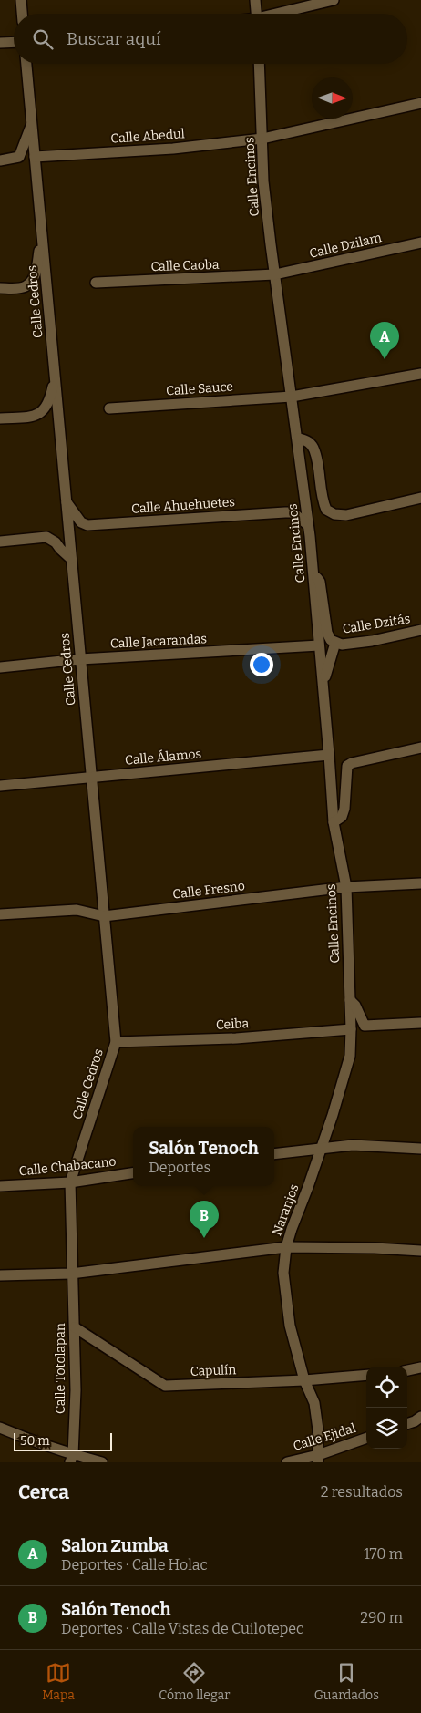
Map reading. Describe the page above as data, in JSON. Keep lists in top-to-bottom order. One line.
{"streets":{"street":["Calle Abedul","Calle Encinos","Calle Dzilam","Calle Caoba","Calle Cedros","Calle Sauce","Calle Ahuehuetes","Calle Dzitás","Calle Jacarandas","Calle Álamos","Calle Fresno","Ceiba","Calle Chabacano","Naranjos","Calle Totolapan","Capulín","Calle Ejidal"]},"crossings":[["Calle Abedul","Calle Encinos"],["Calle Abedul","Calle Cedros"],["Calle Encinos","Calle Dzilam"],["Calle Encinos","Calle Caoba"],["Calle Encinos","Calle Sauce"],["Calle Encinos","Calle Ahuehuetes"],["Calle Encinos","Calle Dzitás"],["Calle Encinos","Calle Jacarandas"],["Calle Encinos","Calle Álamos"],["Calle Encinos","Calle Fresno"],["Calle Encinos","Ceiba"],["Calle Encinos","Naranjos"],["Calle Dzilam","Calle Caoba"],["Calle Cedros","Calle Ahuehuetes"],["Calle Cedros","Calle Jacarandas"],["Calle Cedros","Calle Álamos"],["Calle Cedros","Calle Fresno"],["Calle Cedros","Ceiba"],["Calle Cedros","Calle Chabacano"],["Calle Cedros","Calle Totolapan"],["Ceiba","Naranjos"],["Naranjos","Capulín"],["Naranjos","Calle Ejidal"],["Calle Totolapan","Capulín"]],"scale_bar":"50 m","north":"right","page":{"search":"Buscar aquí","pins":["A","B"],"popup":["Salón Tenoch","Deportes"],"scale":"50 m","heading":["Cerca","2 resultados"],"list":[{"mark":"A","name":"Salon Zumba","note":"Deportes · Calle Holac","value":"170 m"},{"mark":"B","name":"Salón Tenoch","note":"Deportes · Calle Vistas de Cuilotepec","value":"290 m"}],"nav":["Mapa","Cómo llegar","Guardados"]}}
